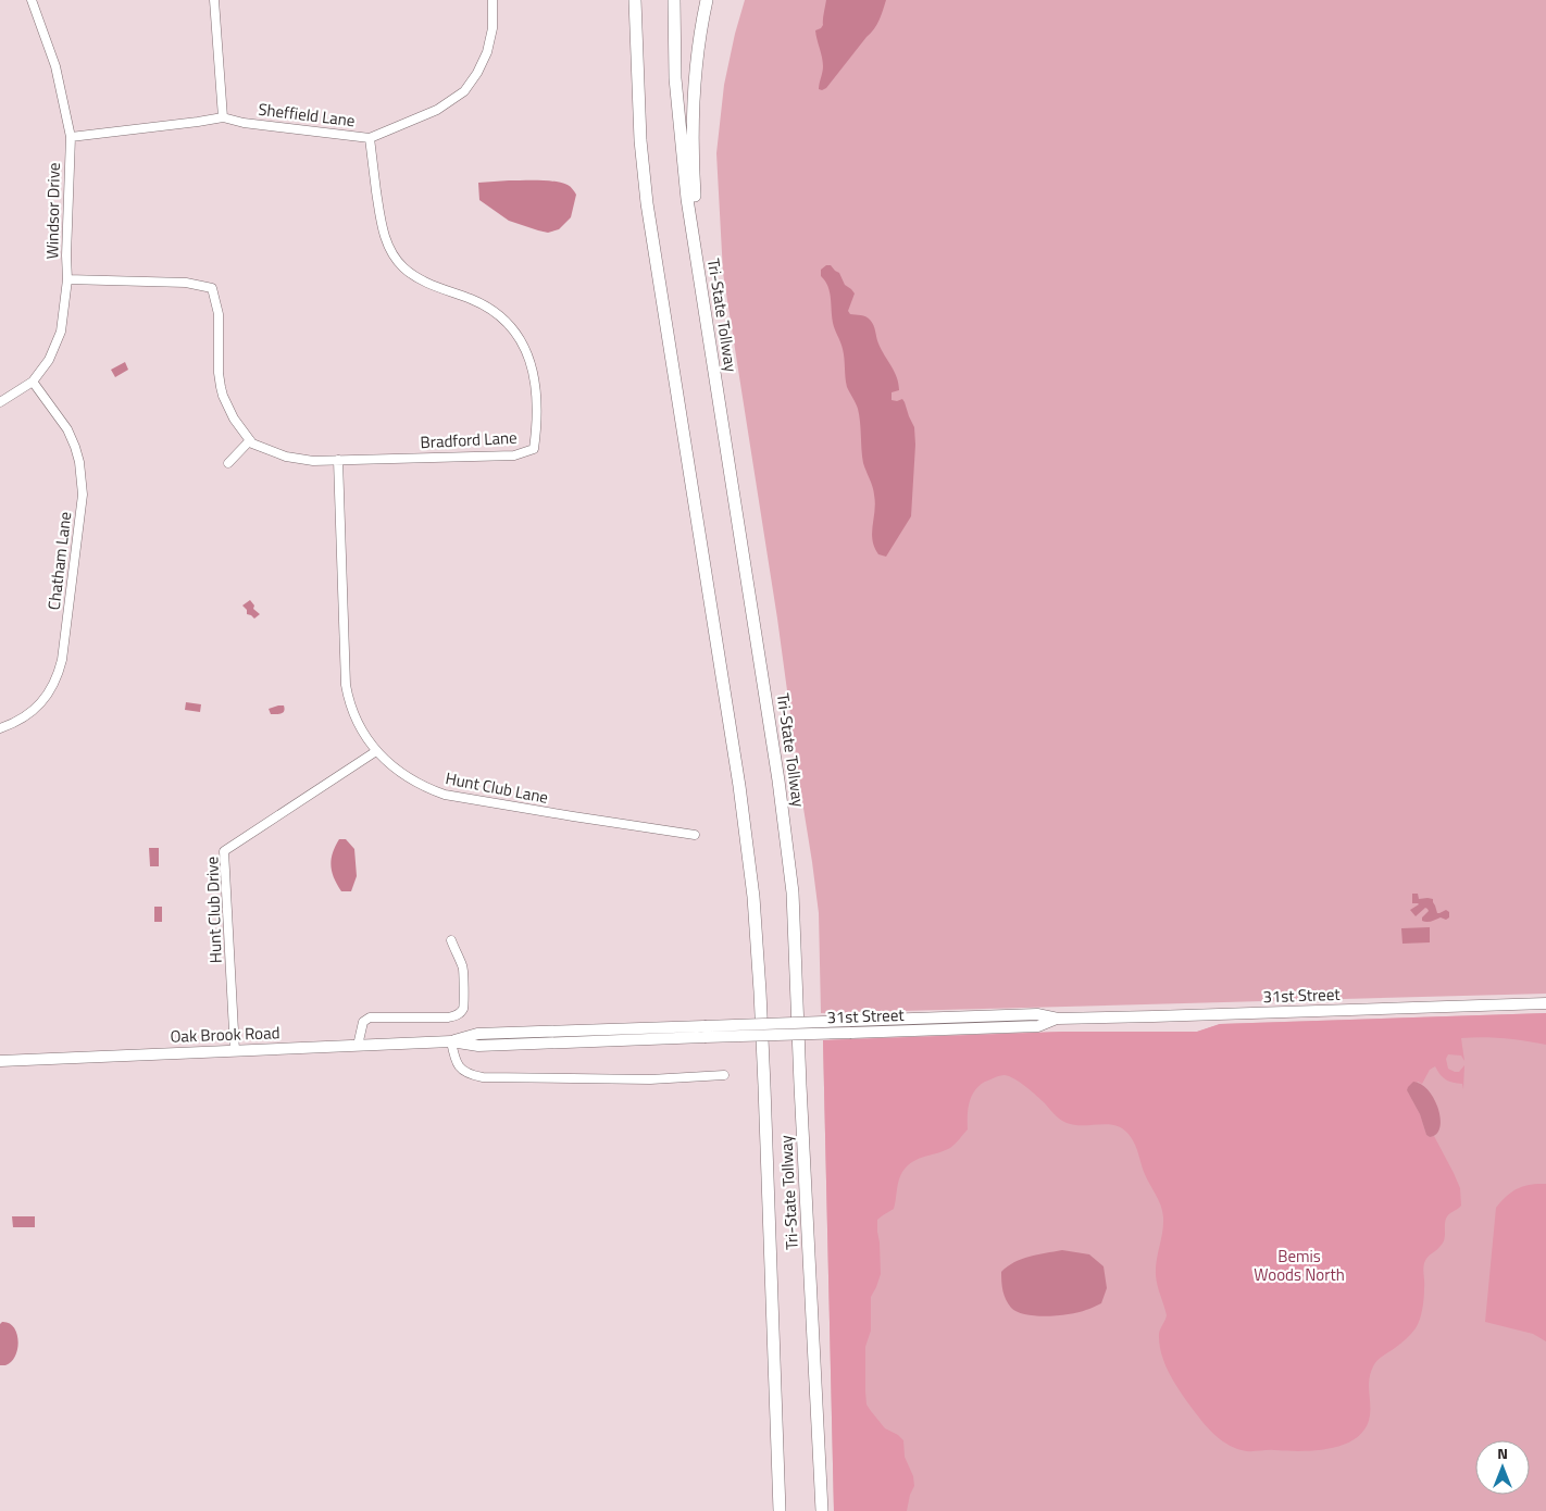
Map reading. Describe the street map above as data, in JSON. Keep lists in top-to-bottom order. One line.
{"streets":{"highway":["Tri-State Tollway"],"main road":["31st Street","Oak Brook Road"],"street":["Sheffield Lane","Windsor Drive","Bradford Lane","Chatham Lane","Hunt Club Lane","Hunt Club Drive"]},"crossings":[["Sheffield Lane","Windsor Drive"],["Sheffield Lane","Bradford Lane"],["Windsor Drive","Bradford Lane"],["Windsor Drive","Chatham Lane"],["Bradford Lane","Hunt Club Lane"],["Hunt Club Lane","Hunt Club Drive"],["Hunt Club Drive","Oak Brook Road"],["31st Street","Oak Brook Road"]],"parks":["Bemis Woods North"],"north":"top"}
